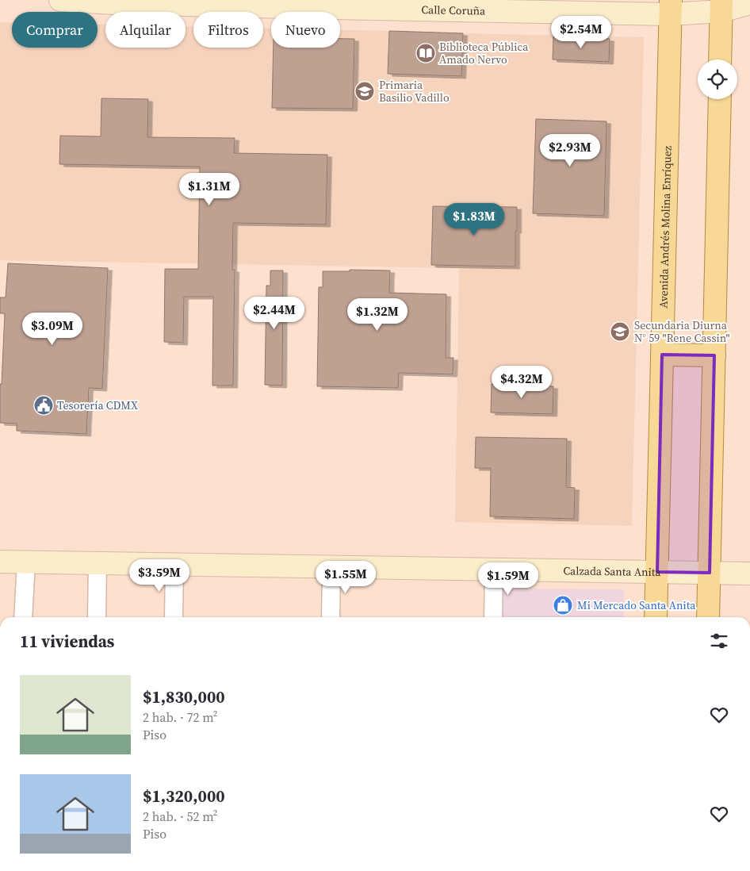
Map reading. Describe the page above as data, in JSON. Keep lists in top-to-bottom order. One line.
{"streets":{"main road":["Avenida Andrés Molina Enríquez"],"street":["Calle Coruña","Calzada Santa Anita"]},"crossings":[["Calle Coruña","Avenida Andrés Molina Enríquez"],["Avenida Andrés Molina Enríquez","Calzada Santa Anita"]],"places":{"library":["Biblioteca Pública Amado Nervo"],"school or university":["Primaria Basilio Vadillo","Secundaria Diurna N° 59 \"Rene Cassin\""],"public building":["Tesorería CDMX"],"shop":["Mi Mercado Santa Anita"]},"page":{"chip":["Comprar","Alquilar","Filtros","Nuevo"],"price":["$2.54M","$2.93M","$1.31M","$1.83M","$2.44M","$1.32M","$3.09M","$4.32M","$3.59M","$1.55M","$1.59M"],"heading":"11 viviendas","list":[{"name":"$1,830,000","note":"2 hab. · 72 m² · Piso"},{"name":"$1,320,000","note":"2 hab. · 52 m² · Piso"}]}}
